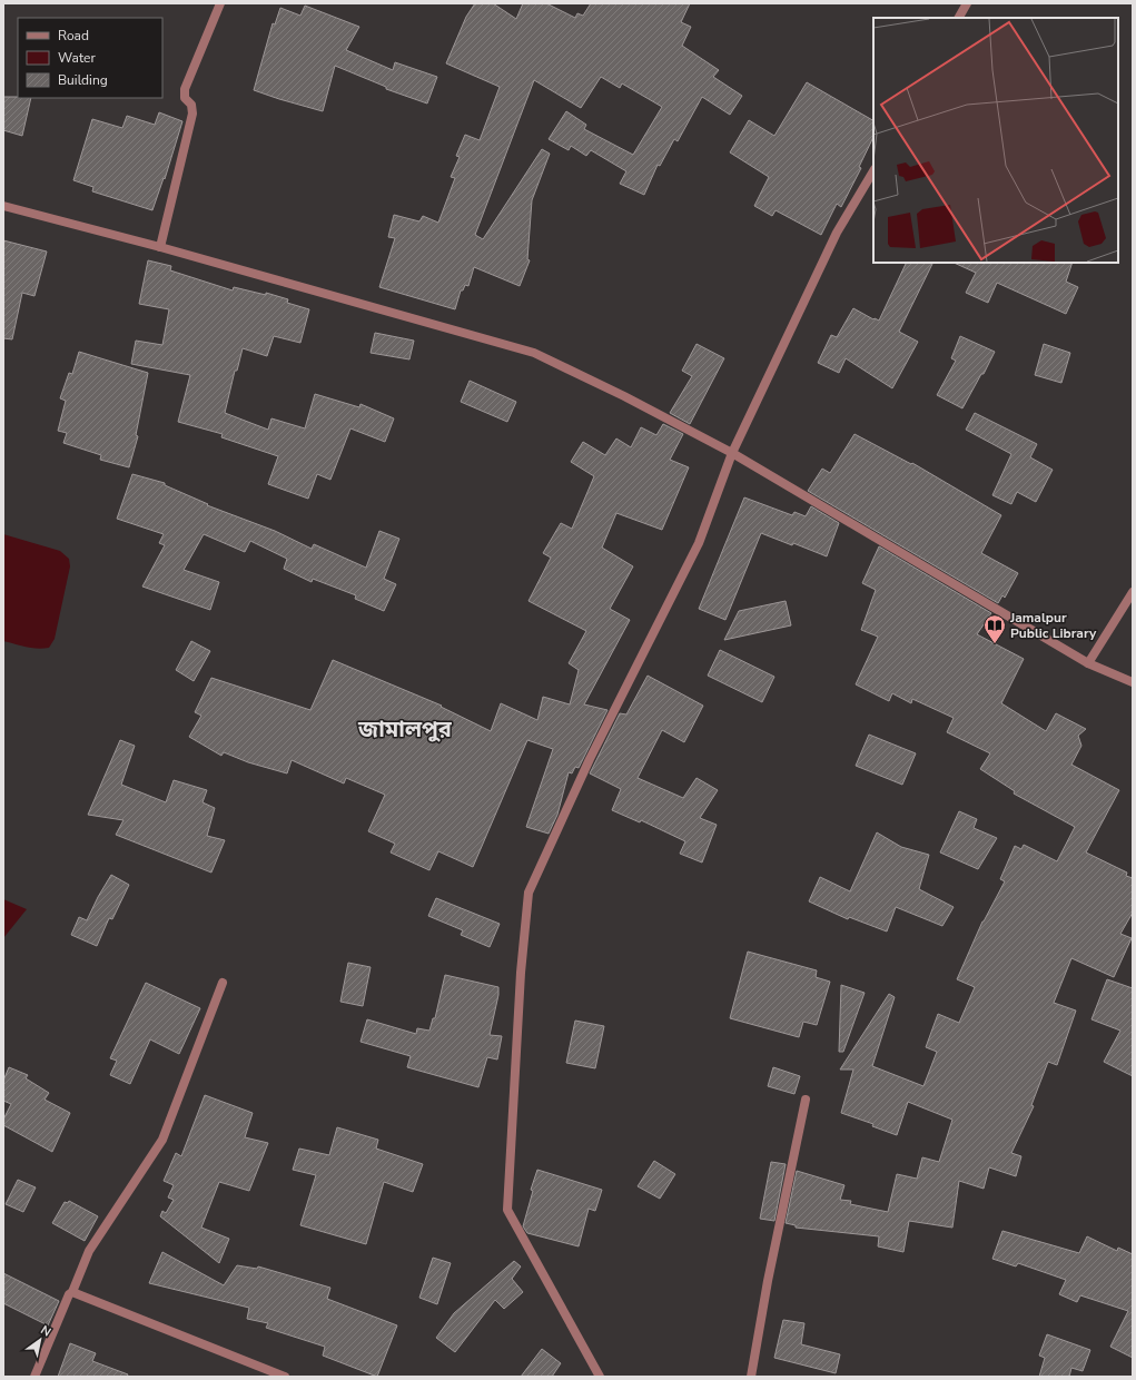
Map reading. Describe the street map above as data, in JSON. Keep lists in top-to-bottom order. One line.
{"districts":["জামালপুর"],"places":{"library":["Jamalpur Public Library"]},"legend":["Road","Water","Building"],"north":"top right"}
